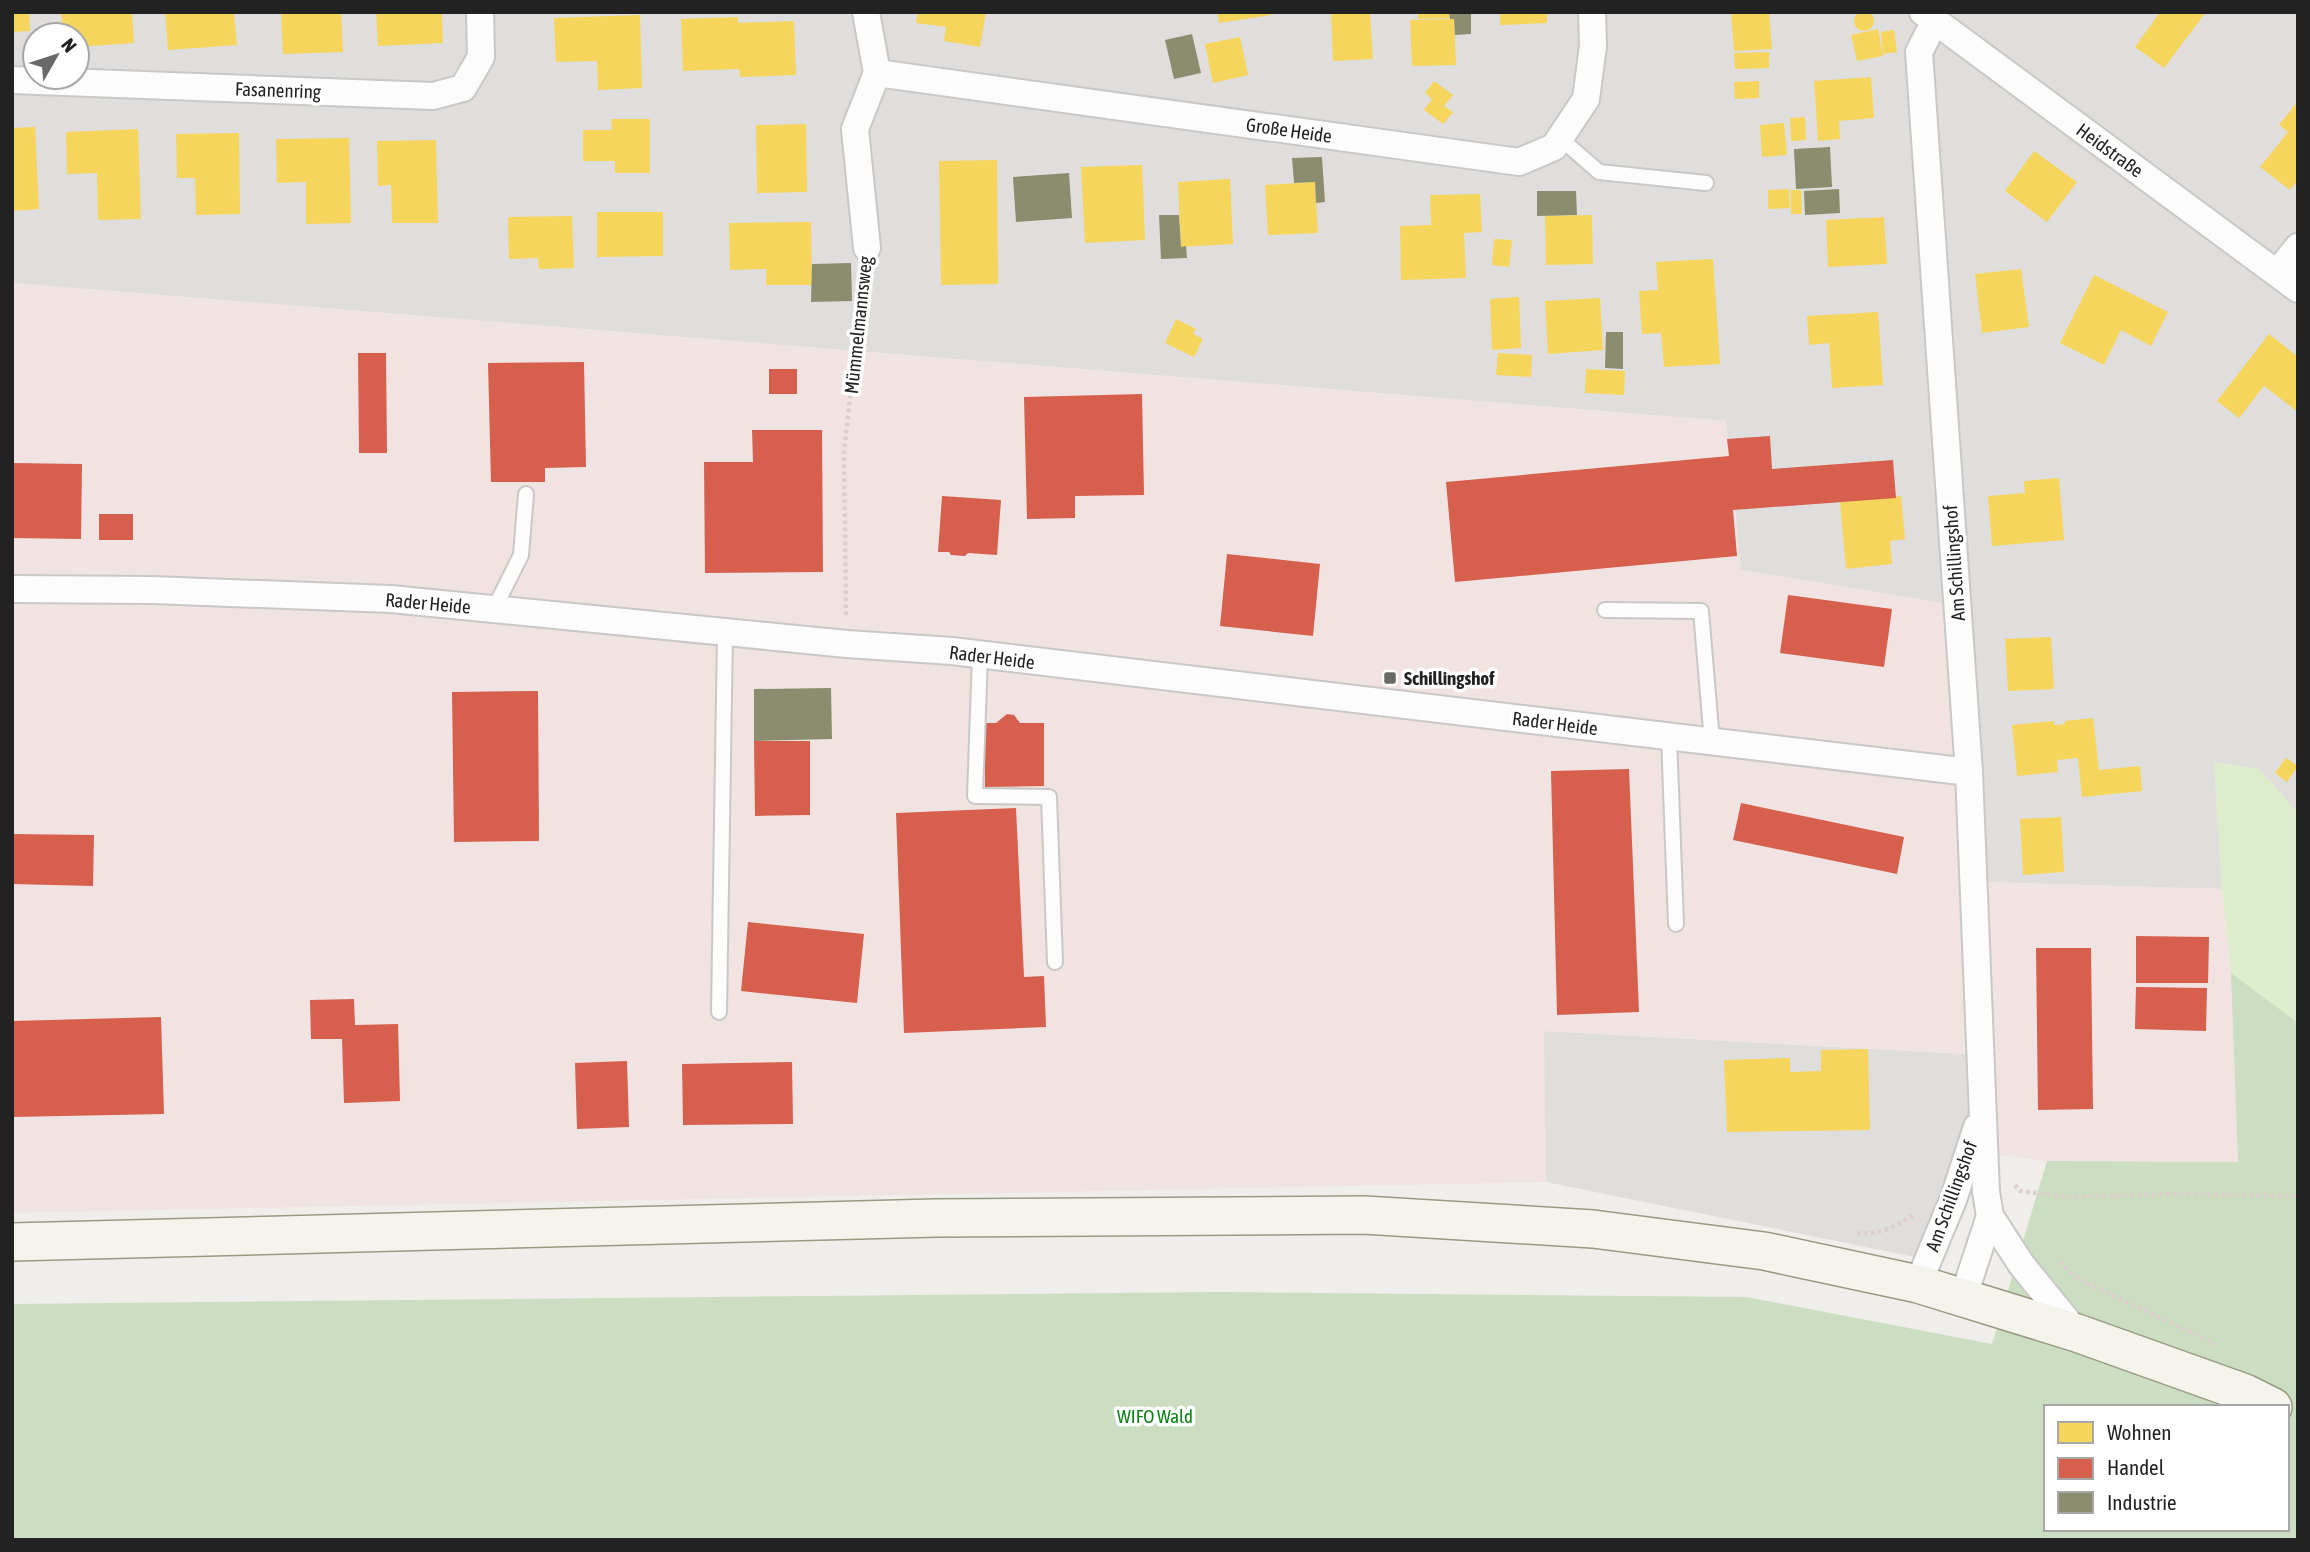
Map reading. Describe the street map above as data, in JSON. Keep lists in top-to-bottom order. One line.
{"streets":{"street":["Fasanenring","Große Heide","Heidstraße","Mümmelmannsweg","Am Schillingshof","Rader Heide"]},"crossings":[["Große Heide","Mümmelmannsweg"],["Heidstraße","Am Schillingshof"],["Mümmelmannsweg","Rader Heide"],["Am Schillingshof","Rader Heide"]],"parks":["WIFO Wald"],"places":{"transit":["Schillingshof"]},"legend":["Wohnen","Handel","Industrie"],"north":"top right"}
